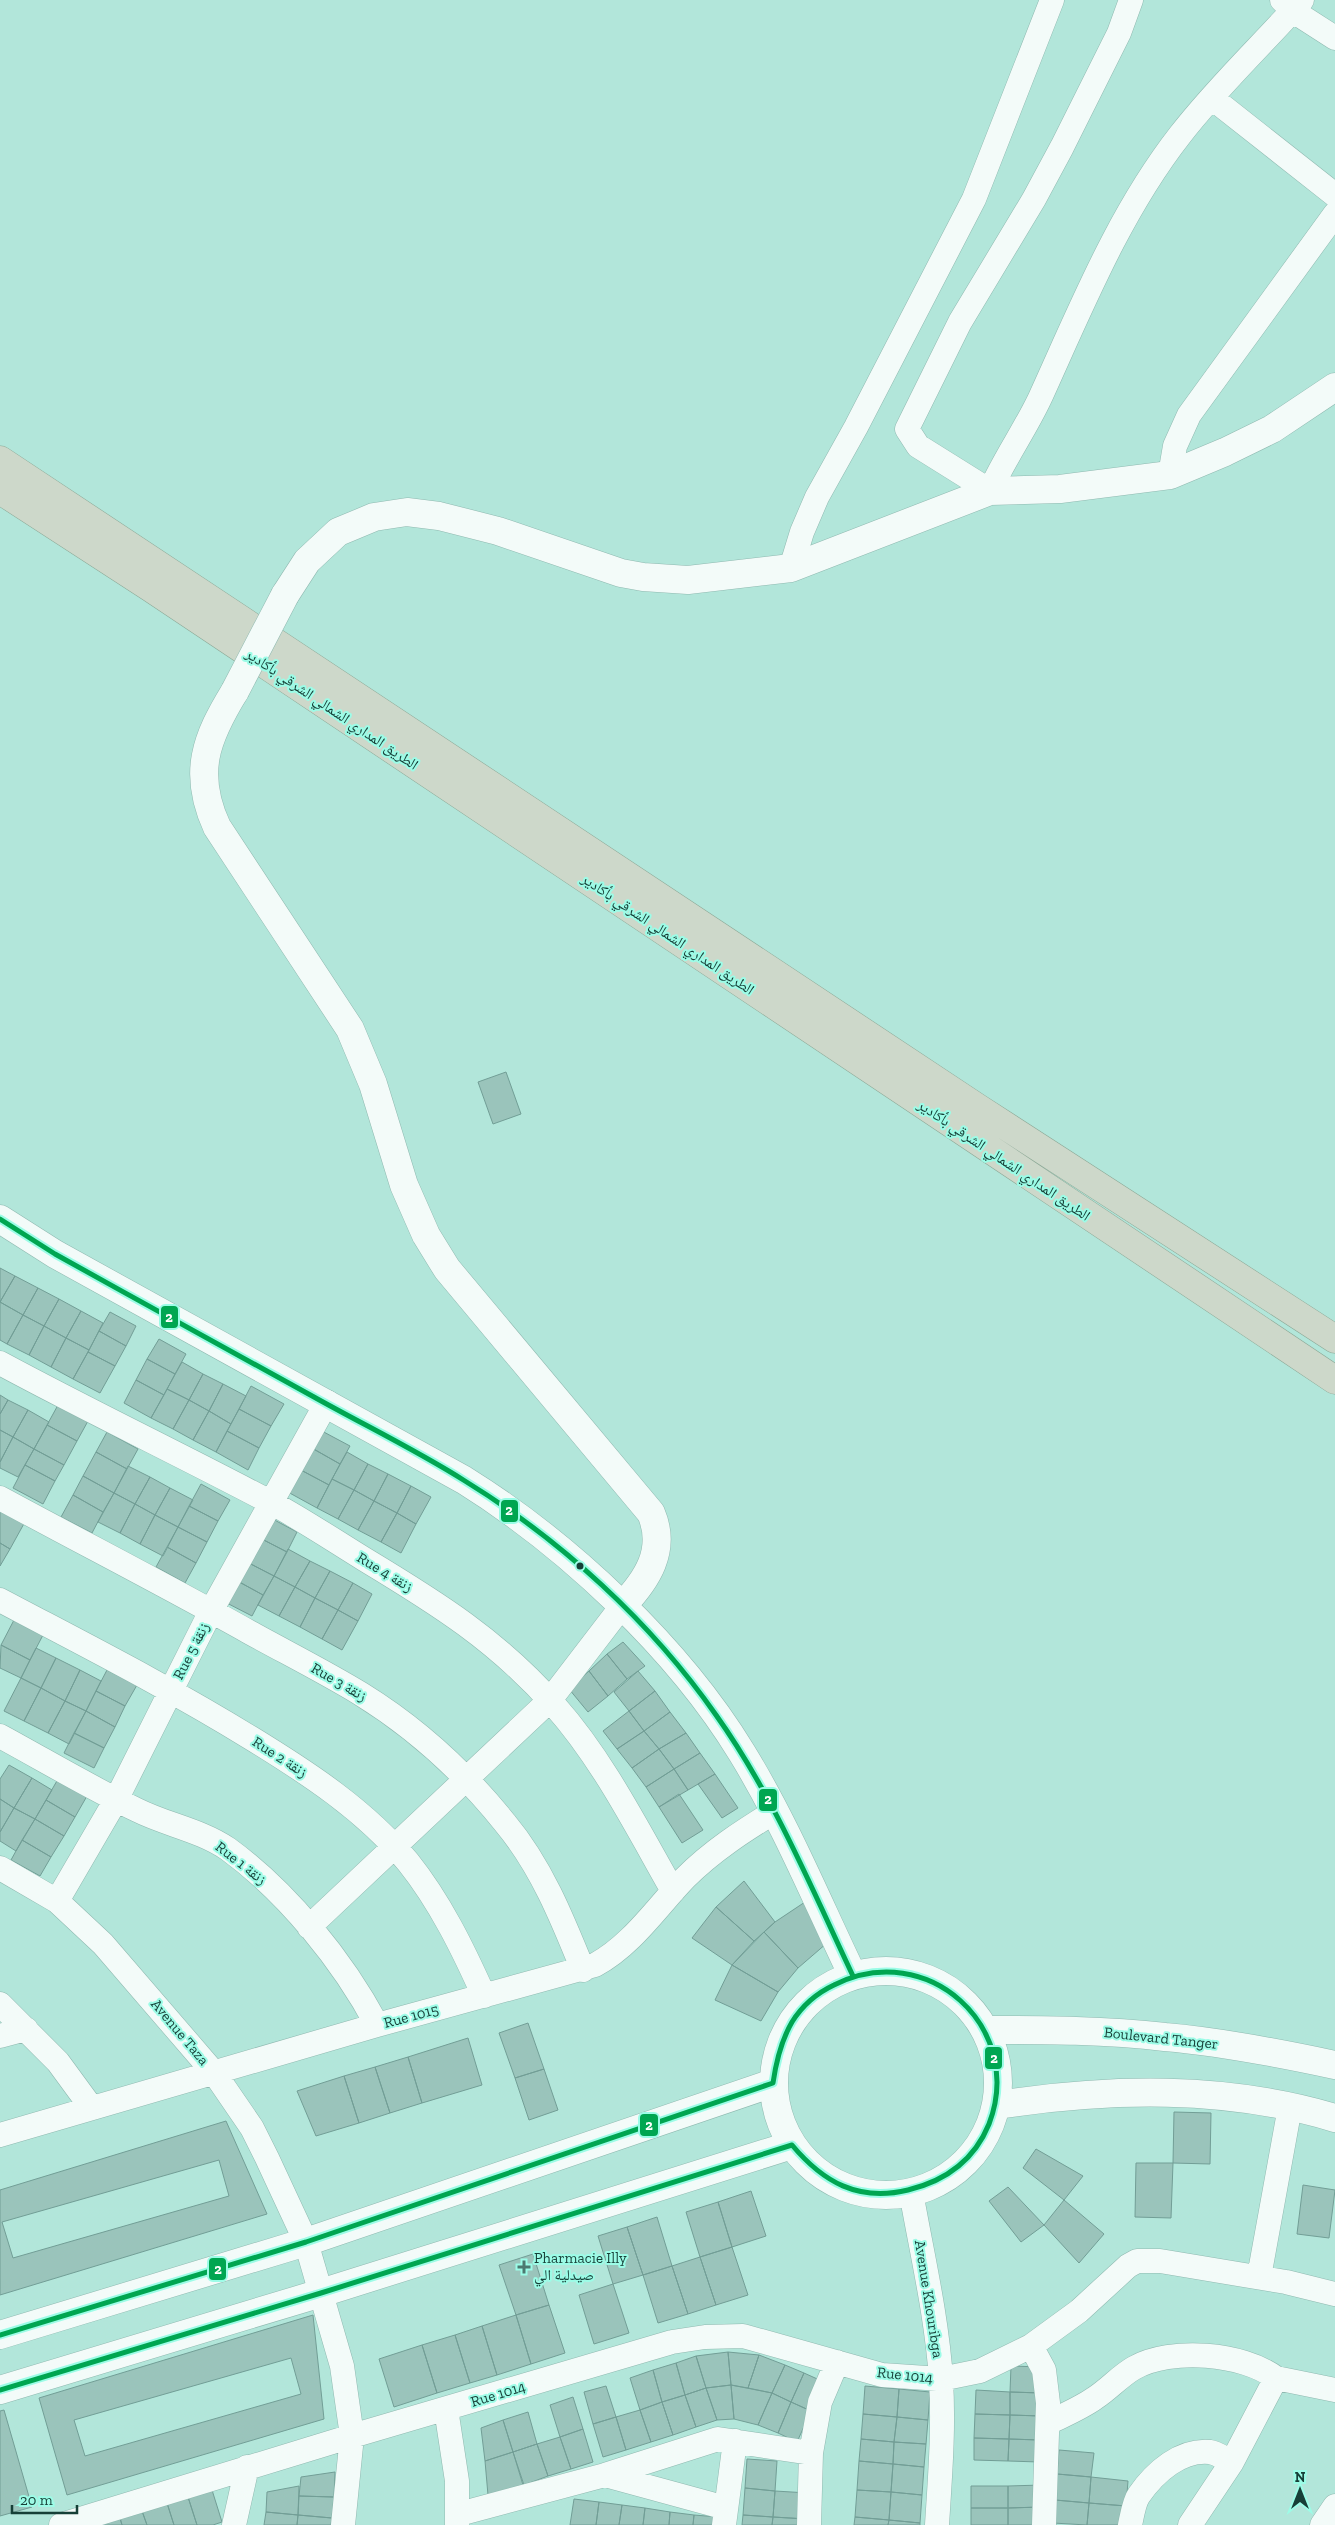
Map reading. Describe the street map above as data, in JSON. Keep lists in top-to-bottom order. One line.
{"streets":{"highway":["الطريق المداري الشمالي الشرقي بأكادير"],"street":["Rue 4 زنقة","Rue 5 زنقة","Rue 3 زنقة","Rue 2 زنقة","Rue 1 زنقة","Rue 1015","Avenue Taza","Boulevard Tanger","Avenue Khouribga","Rue 1014"]},"crossings":[["Rue 4 زنقة","Rue 5 زنقة"],["Rue 4 زنقة","Rue 1015"],["Rue 5 زنقة","Rue 3 زنقة"],["Rue 5 زنقة","Rue 2 زنقة"],["Rue 5 زنقة","Rue 1 زنقة"],["Rue 5 زنقة","Avenue Taza"],["Rue 3 زنقة","Rue 1015"],["Rue 2 زنقة","Rue 1015"],["Rue 1 زنقة","Rue 1015"],["Rue 1015","Avenue Taza"],["Avenue Taza","Rue 1014"],["Avenue Khouribga","Rue 1014"]],"places":{"health":["Pharmacie Illy صيدلية الي"]},"lines":["transit line 2"],"scale_bar":"20 m","north":"top"}
